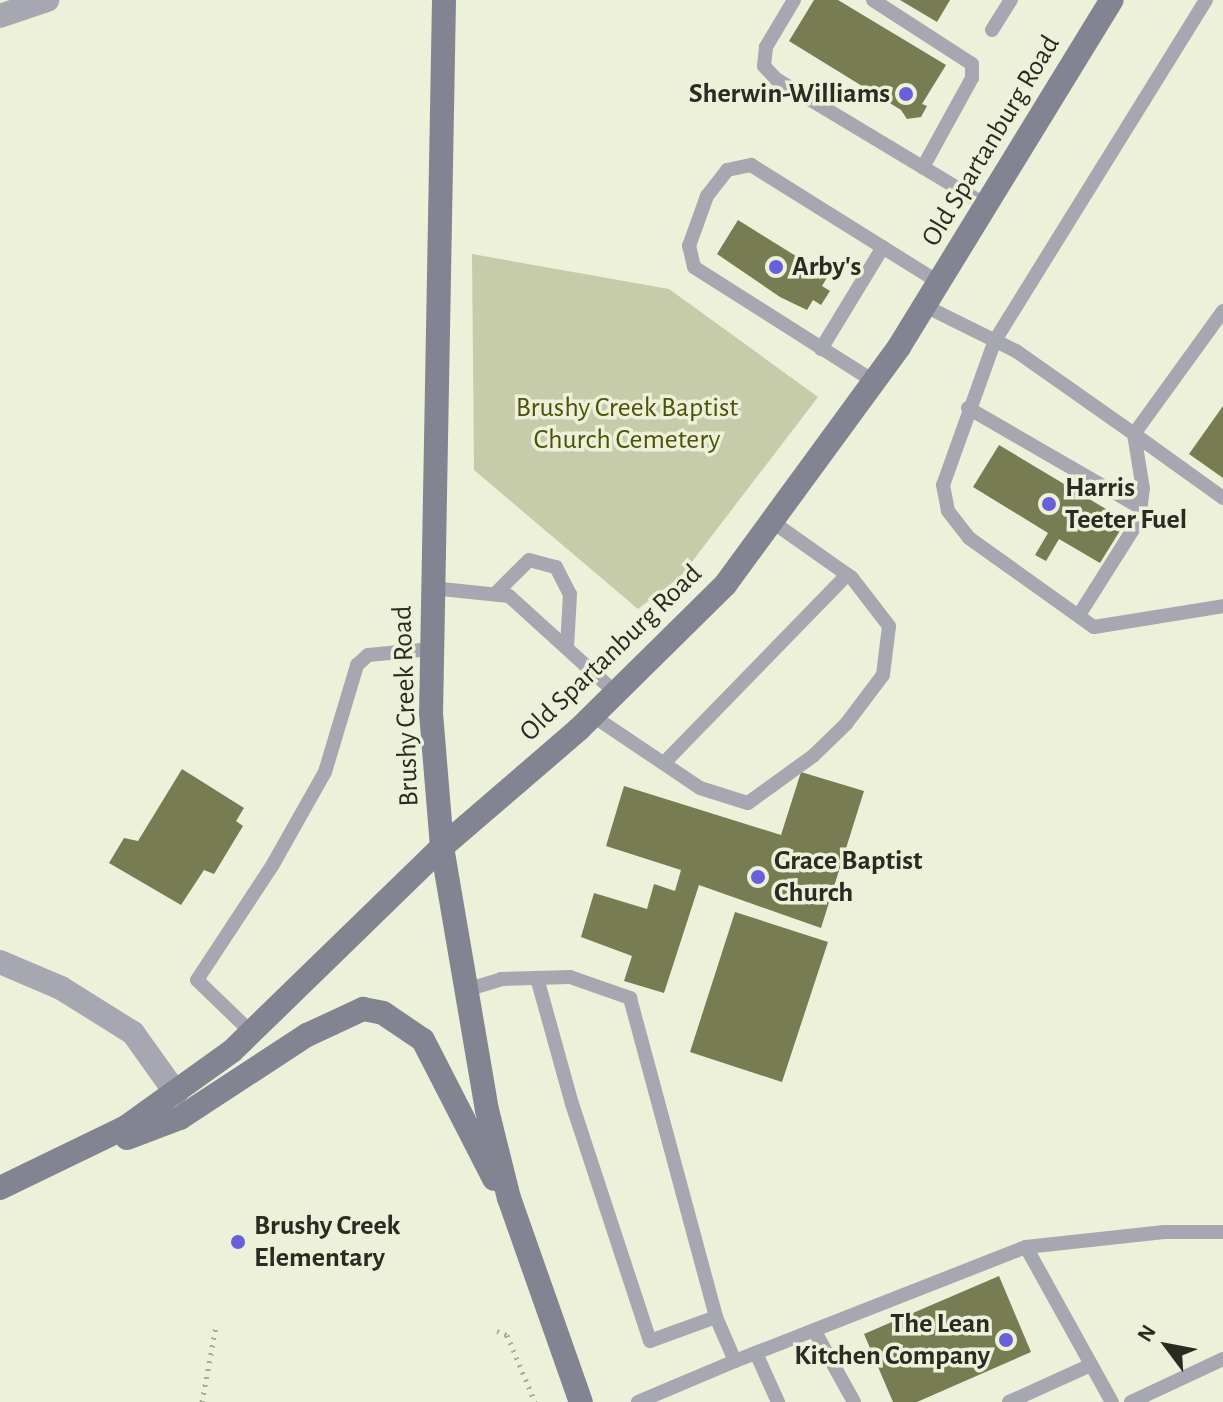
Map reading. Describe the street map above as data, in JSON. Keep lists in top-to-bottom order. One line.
{"streets":{"main road":["Old Spartanburg Road","Brushy Creek Road"]},"crossings":[["Old Spartanburg Road","Brushy Creek Road"]],"parks":["Brushy Creek Baptist Church Cemetery"],"places":["Sherwin-Williams","Arby's","Harris Teeter Fuel","Grace Baptist Church","Brushy Creek Elementary","The Lean Kitchen Company"],"north":"top left"}
